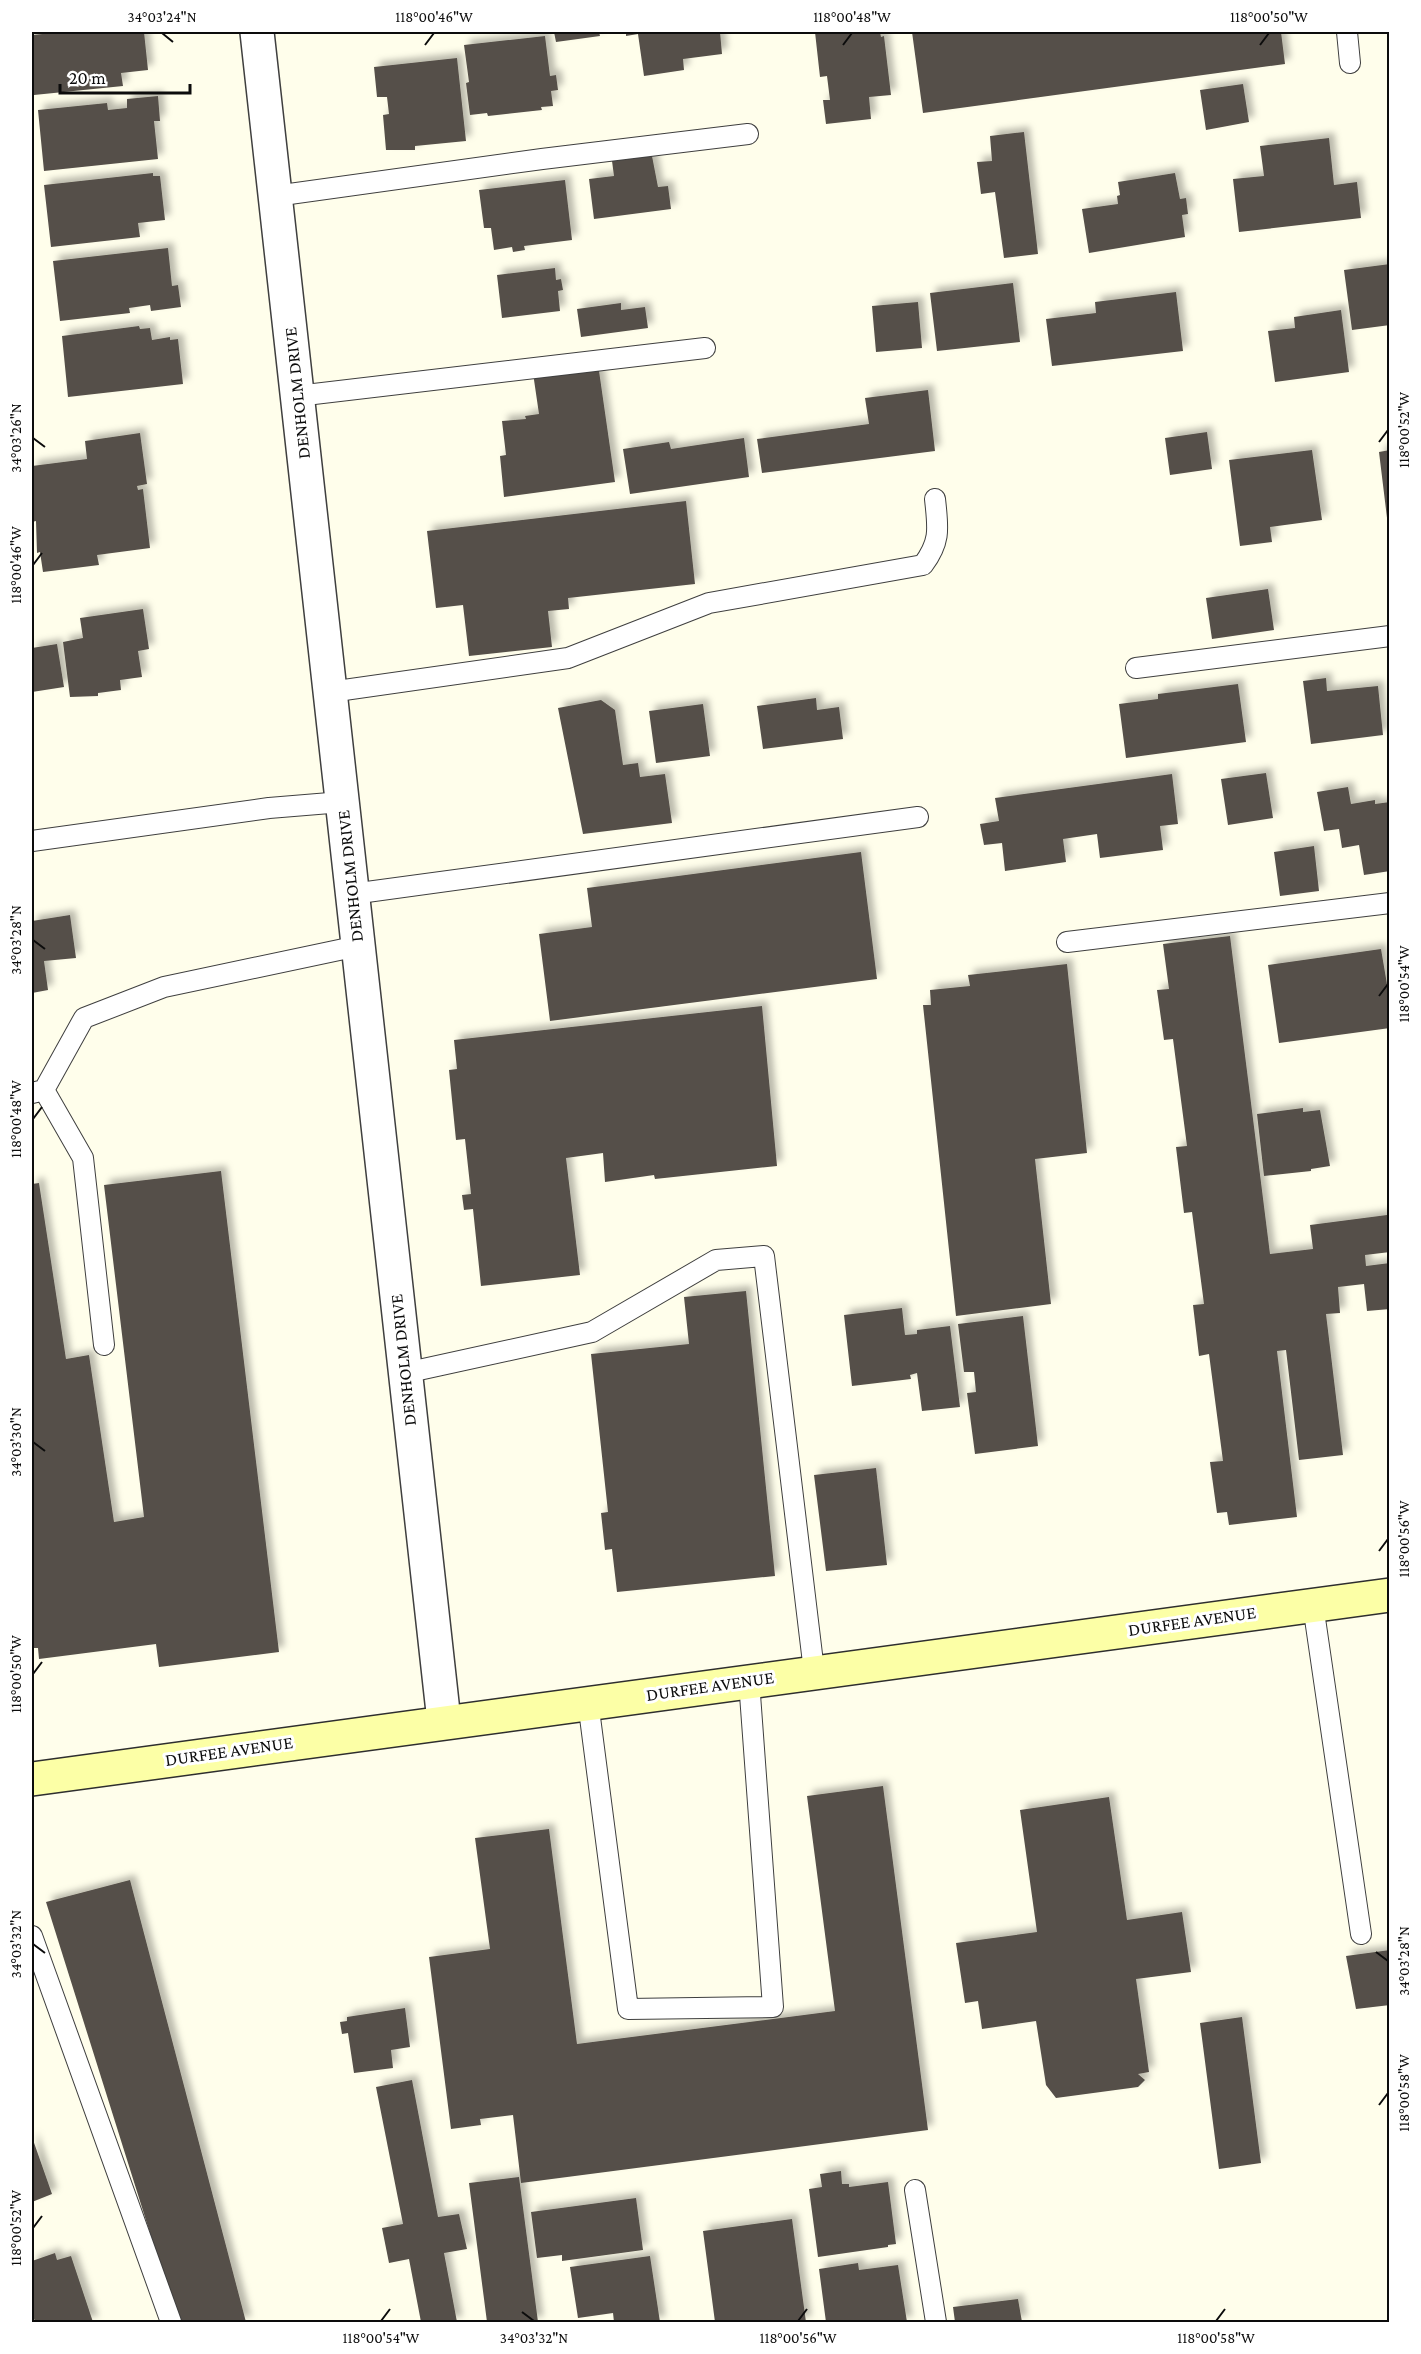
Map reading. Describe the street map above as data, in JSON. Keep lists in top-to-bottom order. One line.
{"streets":{"main road":["DURFEE AVENUE"],"street":["DENHOLM DRIVE"]},"crossings":[["DENHOLM DRIVE","DURFEE AVENUE"]],"scale_bar":"20 m","coordinates":["34°03'24\"N","118°00'46\"W","118°00'48\"W","118°00'50\"W","118°00'52\"W","34°03'26\"N","34°03'28\"N","118°00'54\"W","34°03'30\"N","118°00'56\"W","34°03'32\"N","118°00'58\"W"]}
